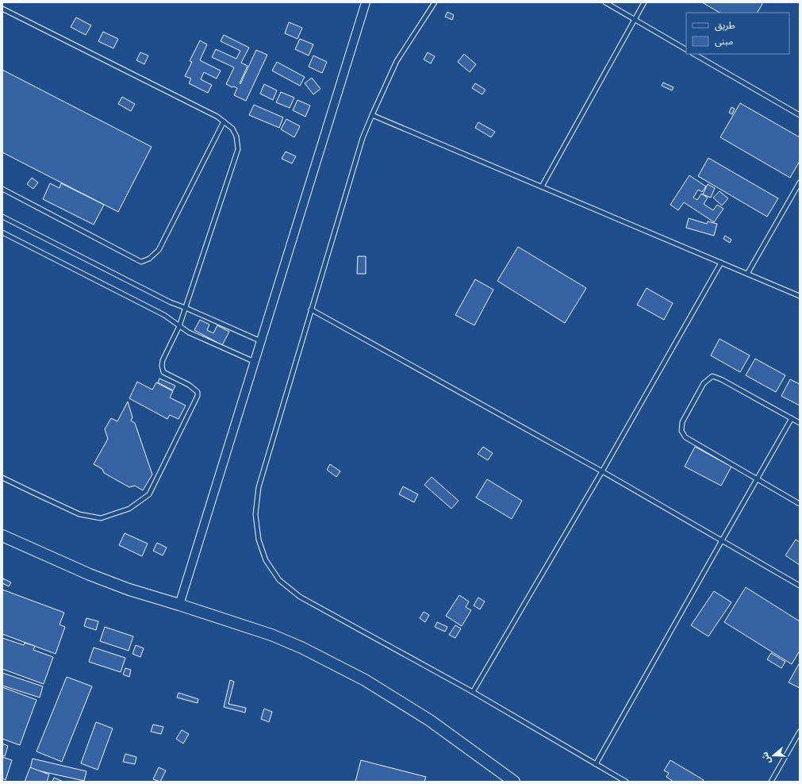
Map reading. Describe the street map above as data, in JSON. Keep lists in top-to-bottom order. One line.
{"legend":["طريق","مبنى"],"north":"left"}
